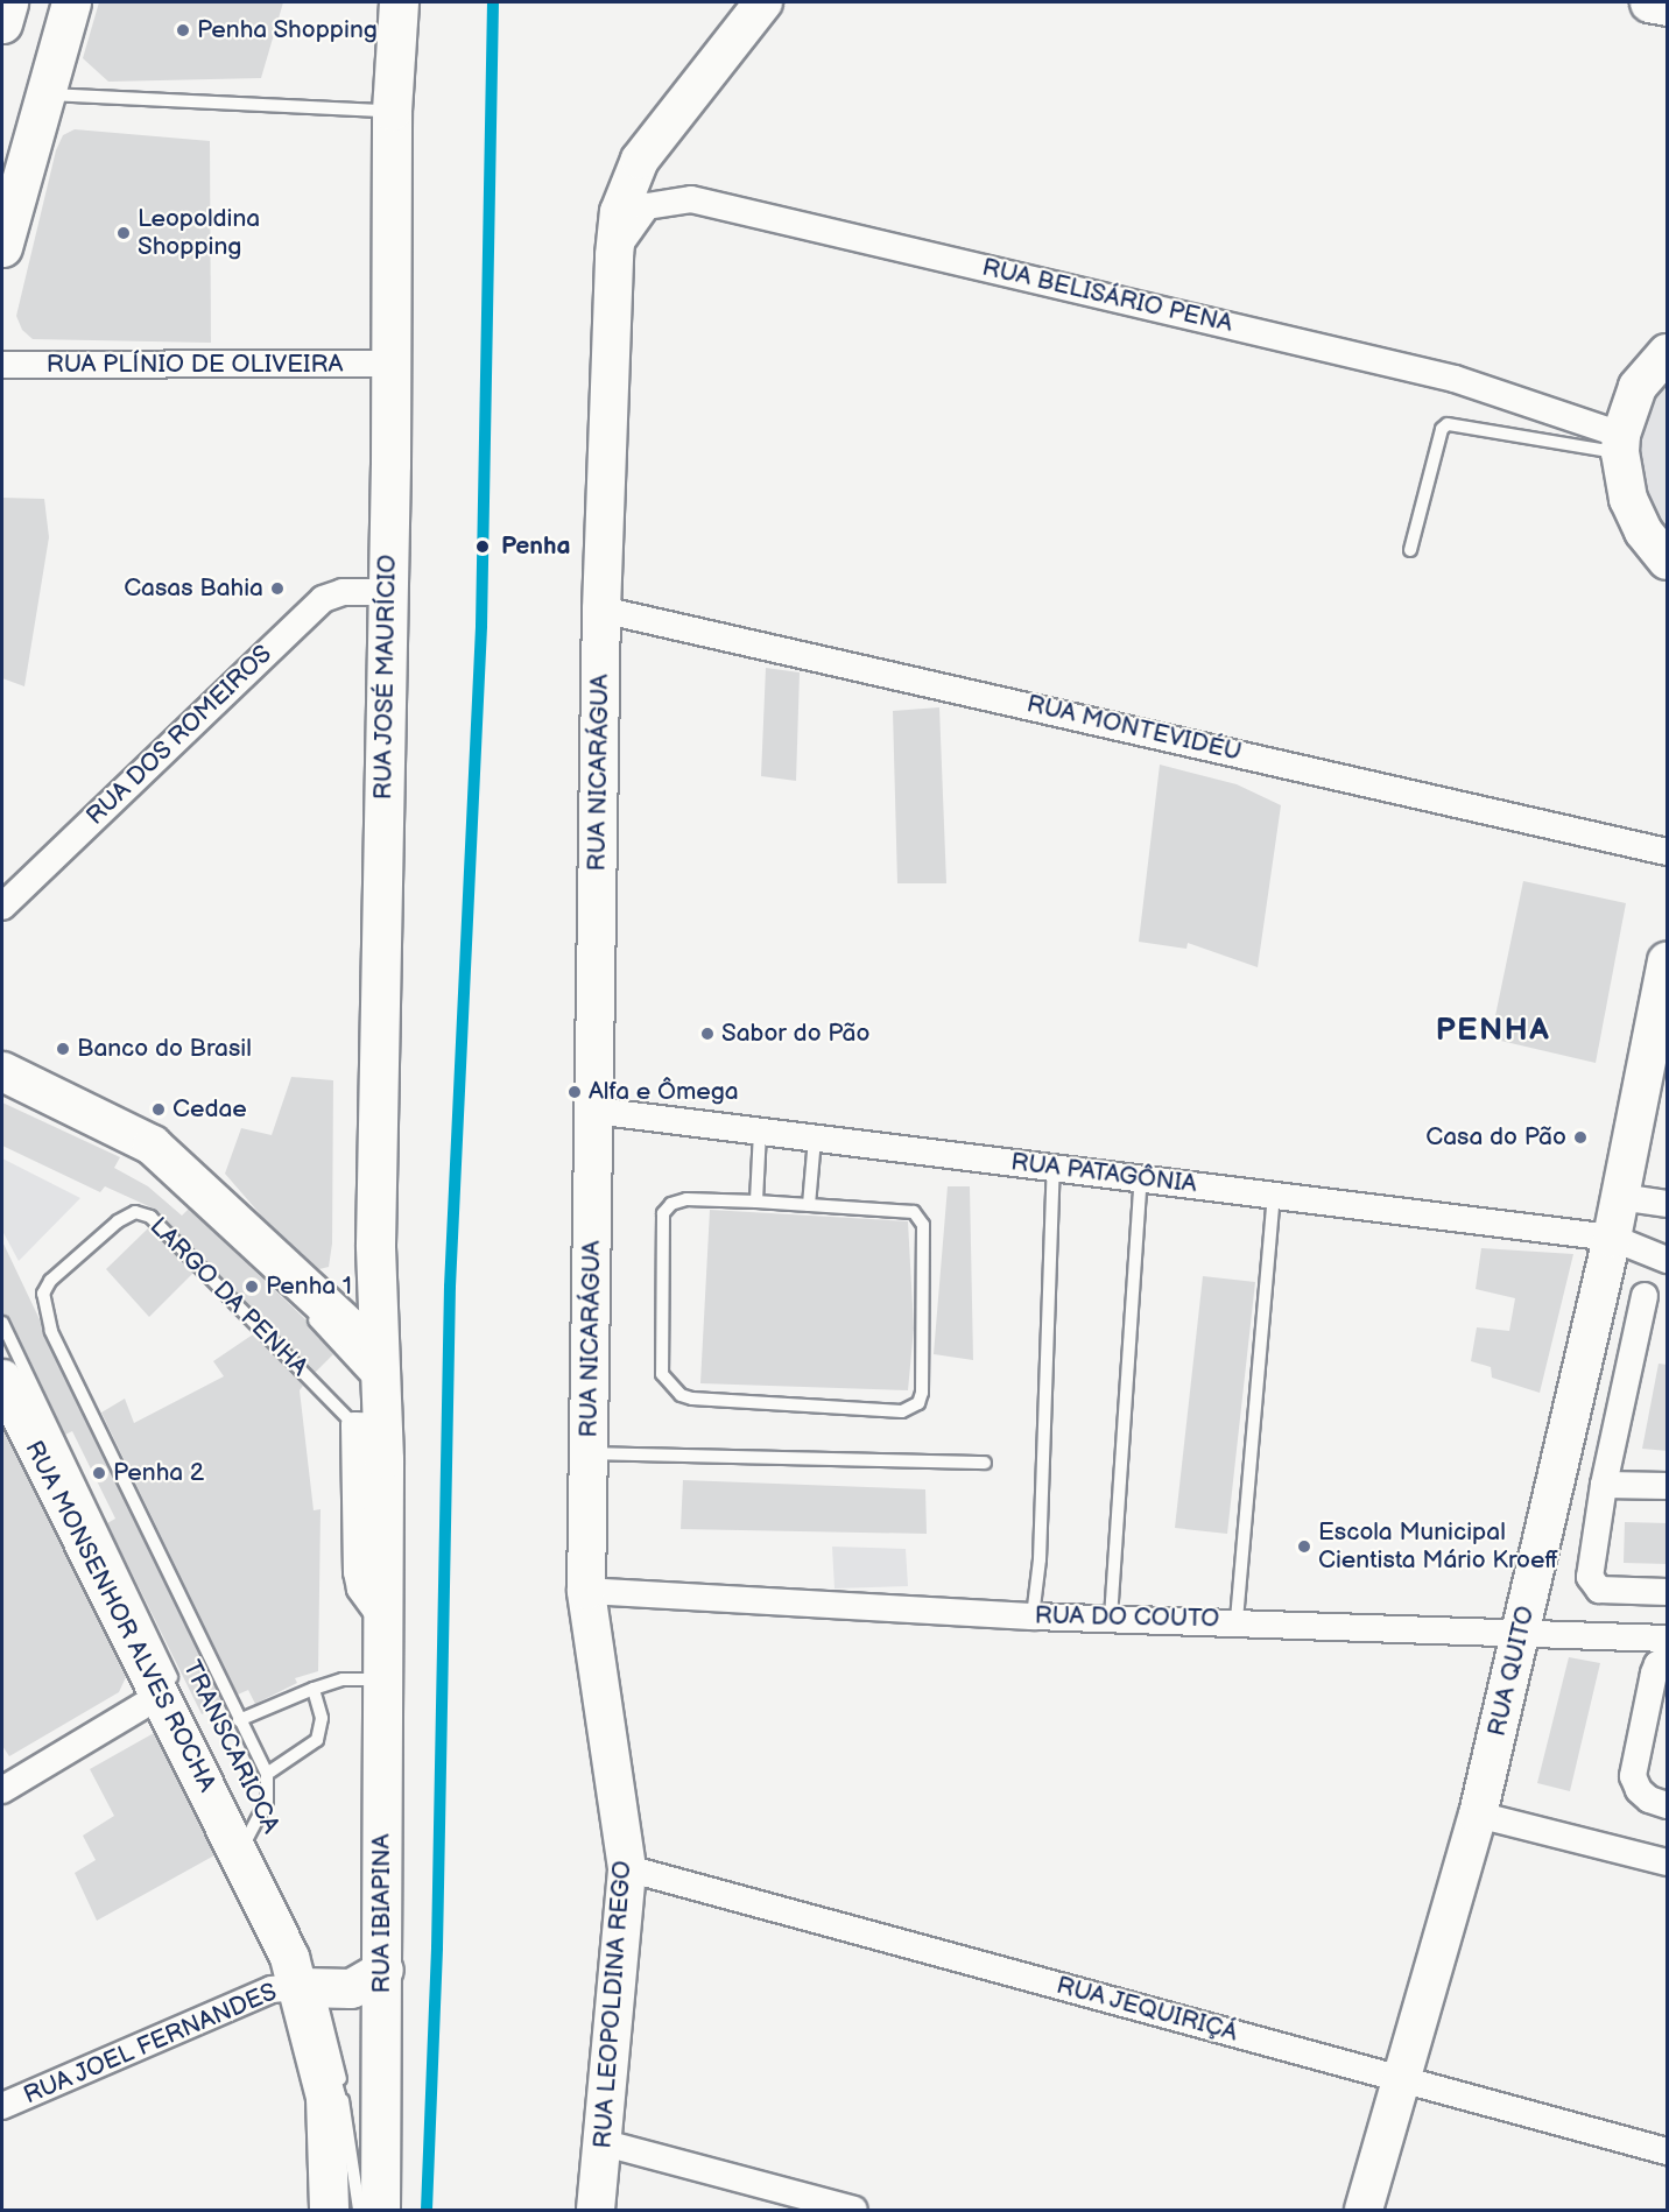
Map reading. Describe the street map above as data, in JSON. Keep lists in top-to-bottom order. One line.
{"streets":{"main road":["RUA JOSÉ MAURÍCIO","RUA NICARÁGUA","RUA MONSENHOR ALVES ROCHA","RUA QUITO","RUA IBIAPINA","RUA LEOPOLDINA REGO"],"street":["RUA BELISÁRIO PENA","RUA PLÍNIO DE OLIVEIRA","RUA MONTEVIDÉU","RUA DOS ROMEIROS","RUA PATAGÔNIA","RUA DO COUTO","RUA JEQUIRIÇÁ","RUA JOEL FERNANDES"],"lane":["LARGO DA PENHA","TRANSCARIOCA"]},"crossings":[["RUA BELISÁRIO PENA","RUA NICARÁGUA"],["RUA PLÍNIO DE OLIVEIRA","RUA JOSÉ MAURÍCIO"],["RUA JOSÉ MAURÍCIO","RUA IBIAPINA"],["RUA MONTEVIDÉU","RUA NICARÁGUA"],["RUA NICARÁGUA","RUA PATAGÔNIA"],["RUA NICARÁGUA","RUA DO COUTO"],["RUA NICARÁGUA","RUA LEOPOLDINA REGO"],["RUA PATAGÔNIA","RUA QUITO"],["LARGO DA PENHA","RUA IBIAPINA"],["RUA MONSENHOR ALVES ROCHA","TRANSCARIOCA"],["RUA MONSENHOR ALVES ROCHA","RUA JOEL FERNANDES"],["RUA DO COUTO","RUA QUITO"],["RUA DO COUTO","RUA LEOPOLDINA REGO"],["RUA QUITO","RUA JEQUIRIÇÁ"],["RUA LEOPOLDINA REGO","RUA JEQUIRIÇÁ"]],"districts":["PENHA"],"places":["Penha Shopping","Leopoldina Shopping","Penha","Casas Bahia","Sabor do Pão","Banco do Brasil","Alfa e Ômega","Cedae","Casa do Pão","Penha 1","Penha 2","Escola Municipal Cientista Mário Kroeff"]}
